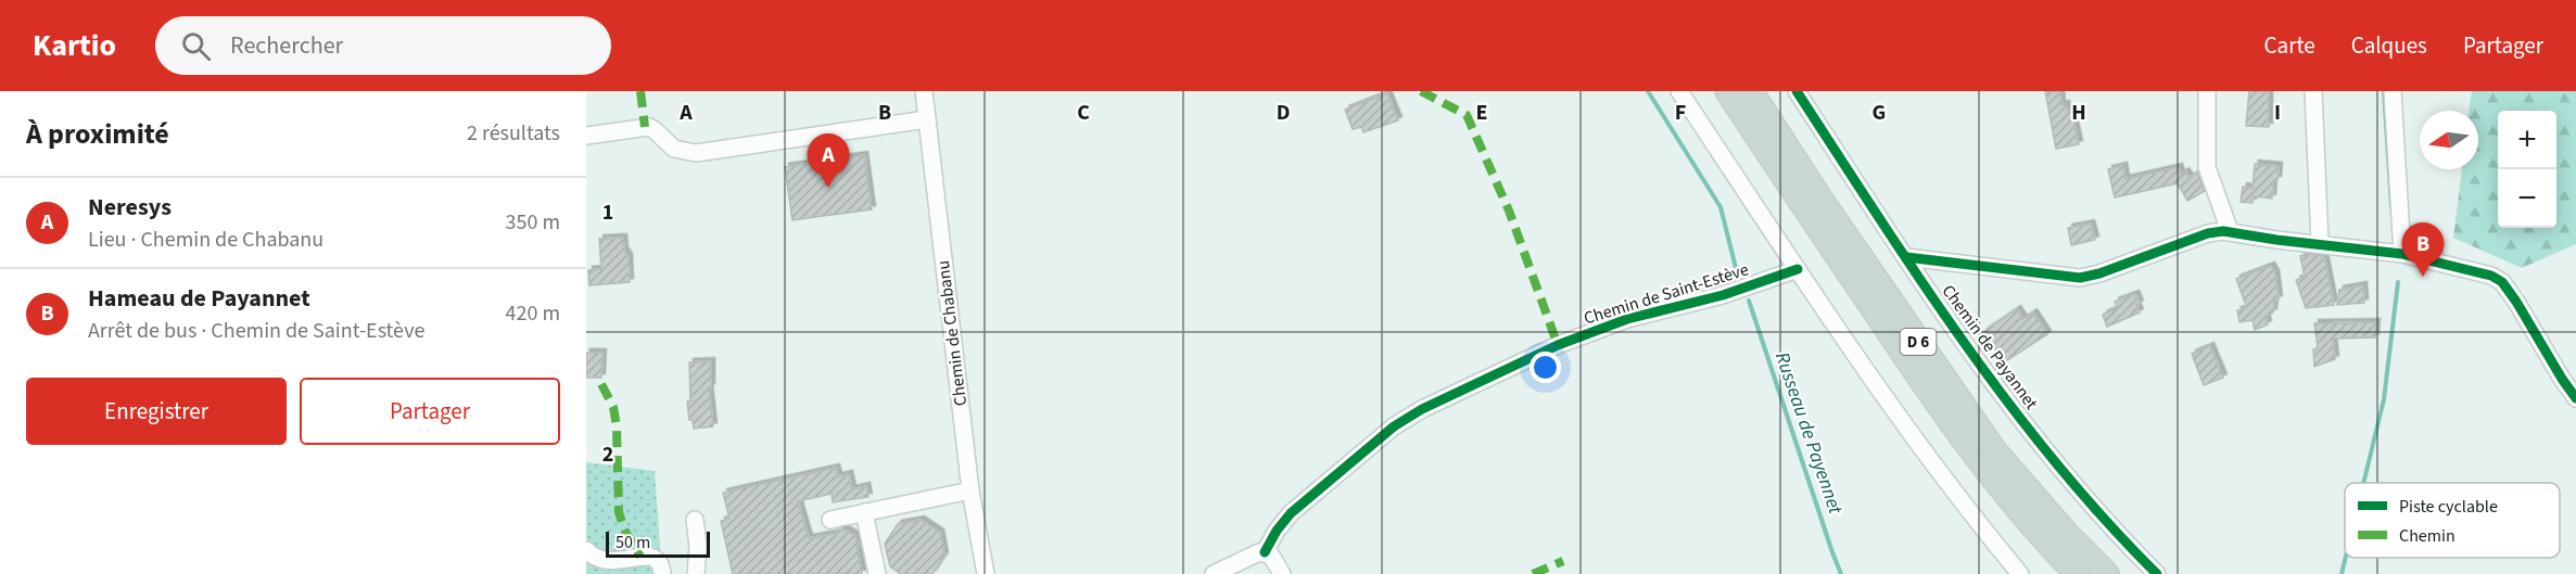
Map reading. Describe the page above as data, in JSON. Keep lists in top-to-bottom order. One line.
{"streets":{"highway":["D 6"],"street":["Chemin de Saint-Estève","Chemin de Chabanu","Chemin de Payannet"]},"water":["Russeau de Payennet"],"legend":["Piste cyclable","Chemin"],"scale_bar":"50 m","north":"left","page":{"header":"Kartio","search":"Rechercher","nav":["Carte","Calques","Partager"],"heading":["À proximité","2 résultats"],"map_buttons":["+","−"],"pins":["A","B"],"list":[{"mark":"A","name":"Neresys","note":"Lieu · Chemin de Chabanu","value":"350 m"},{"mark":"B","name":"Hameau de Payannet","note":"Arrêt de bus · Chemin de Saint-Estève","value":"420 m"}],"buttons":["Enregistrer","Partager"],"scale":"50 m"},"grid":{"columns":["A","B","C","D","E","F","G","H","I"],"rows":["1","2"]}}
